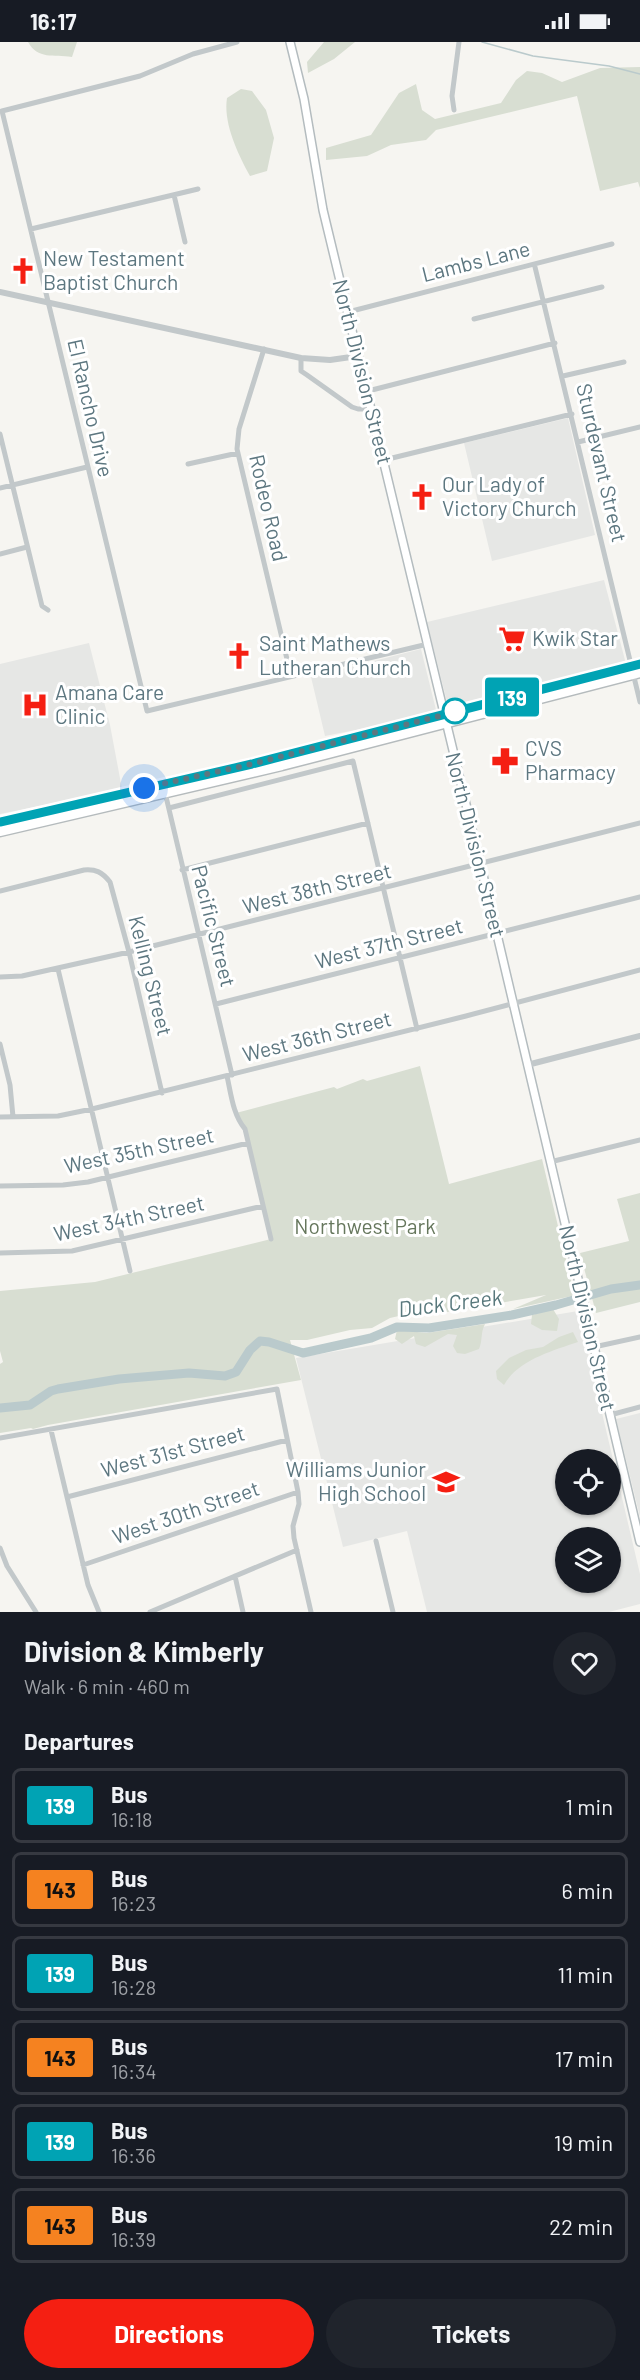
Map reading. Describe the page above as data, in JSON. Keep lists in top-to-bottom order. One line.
{"streets":{"main road":["North Division Street"],"street":["Lambs Lane","El Rancho Drive","Sturdevant Street","Rodeo Road","West 38th Street","Pacific Street","West 37th Street","Kelling Street","West 36th Street","West 35th Street","West 34th Street","West 31st Street","West 30th Street"]},"crossings":[["Lambs Lane","North Division Street"],["North Division Street","West 38th Street"],["North Division Street","West 37th Street"],["North Division Street","West 36th Street"],["El Rancho Drive","Rodeo Road"],["West 38th Street","Pacific Street"],["West 38th Street","Kelling Street"],["Pacific Street","West 37th Street"],["Pacific Street","West 36th Street"],["Pacific Street","West 35th Street"],["Pacific Street","West 34th Street"],["Kelling Street","West 36th Street"]],"water":["Duck Creek"],"parks":["Northwest Park"],"places":{"church":["New Testament Baptist Church","Our Lady of Victory Church","Saint Mathews Lutheran Church"],"supermarket":["Kwik Star"],"hospital":["Amana Care Clinic"],"pharmacy":["CVS Pharmacy"],"school or university":["Williams Junior High School"]},"lines":["bus line 139"],"page":{"status":"16:17","on_map":"139","heading":[["Division & Kimberly","Walk · 6 min · 460 m"],"Departures"],"list":[{"mark":"139","name":"Bus","note":"16:18","value":"1 min"},{"mark":"143","name":"Bus","note":"16:23","value":"6 min"},{"mark":"139","name":"Bus","note":"16:28","value":"11 min"},{"mark":"143","name":"Bus","note":"16:34","value":"17 min"},{"mark":"139","name":"Bus","note":"16:36","value":"19 min"},{"mark":"143","name":"Bus","note":"16:39","value":"22 min"}],"buttons":["Directions","Tickets"]}}
